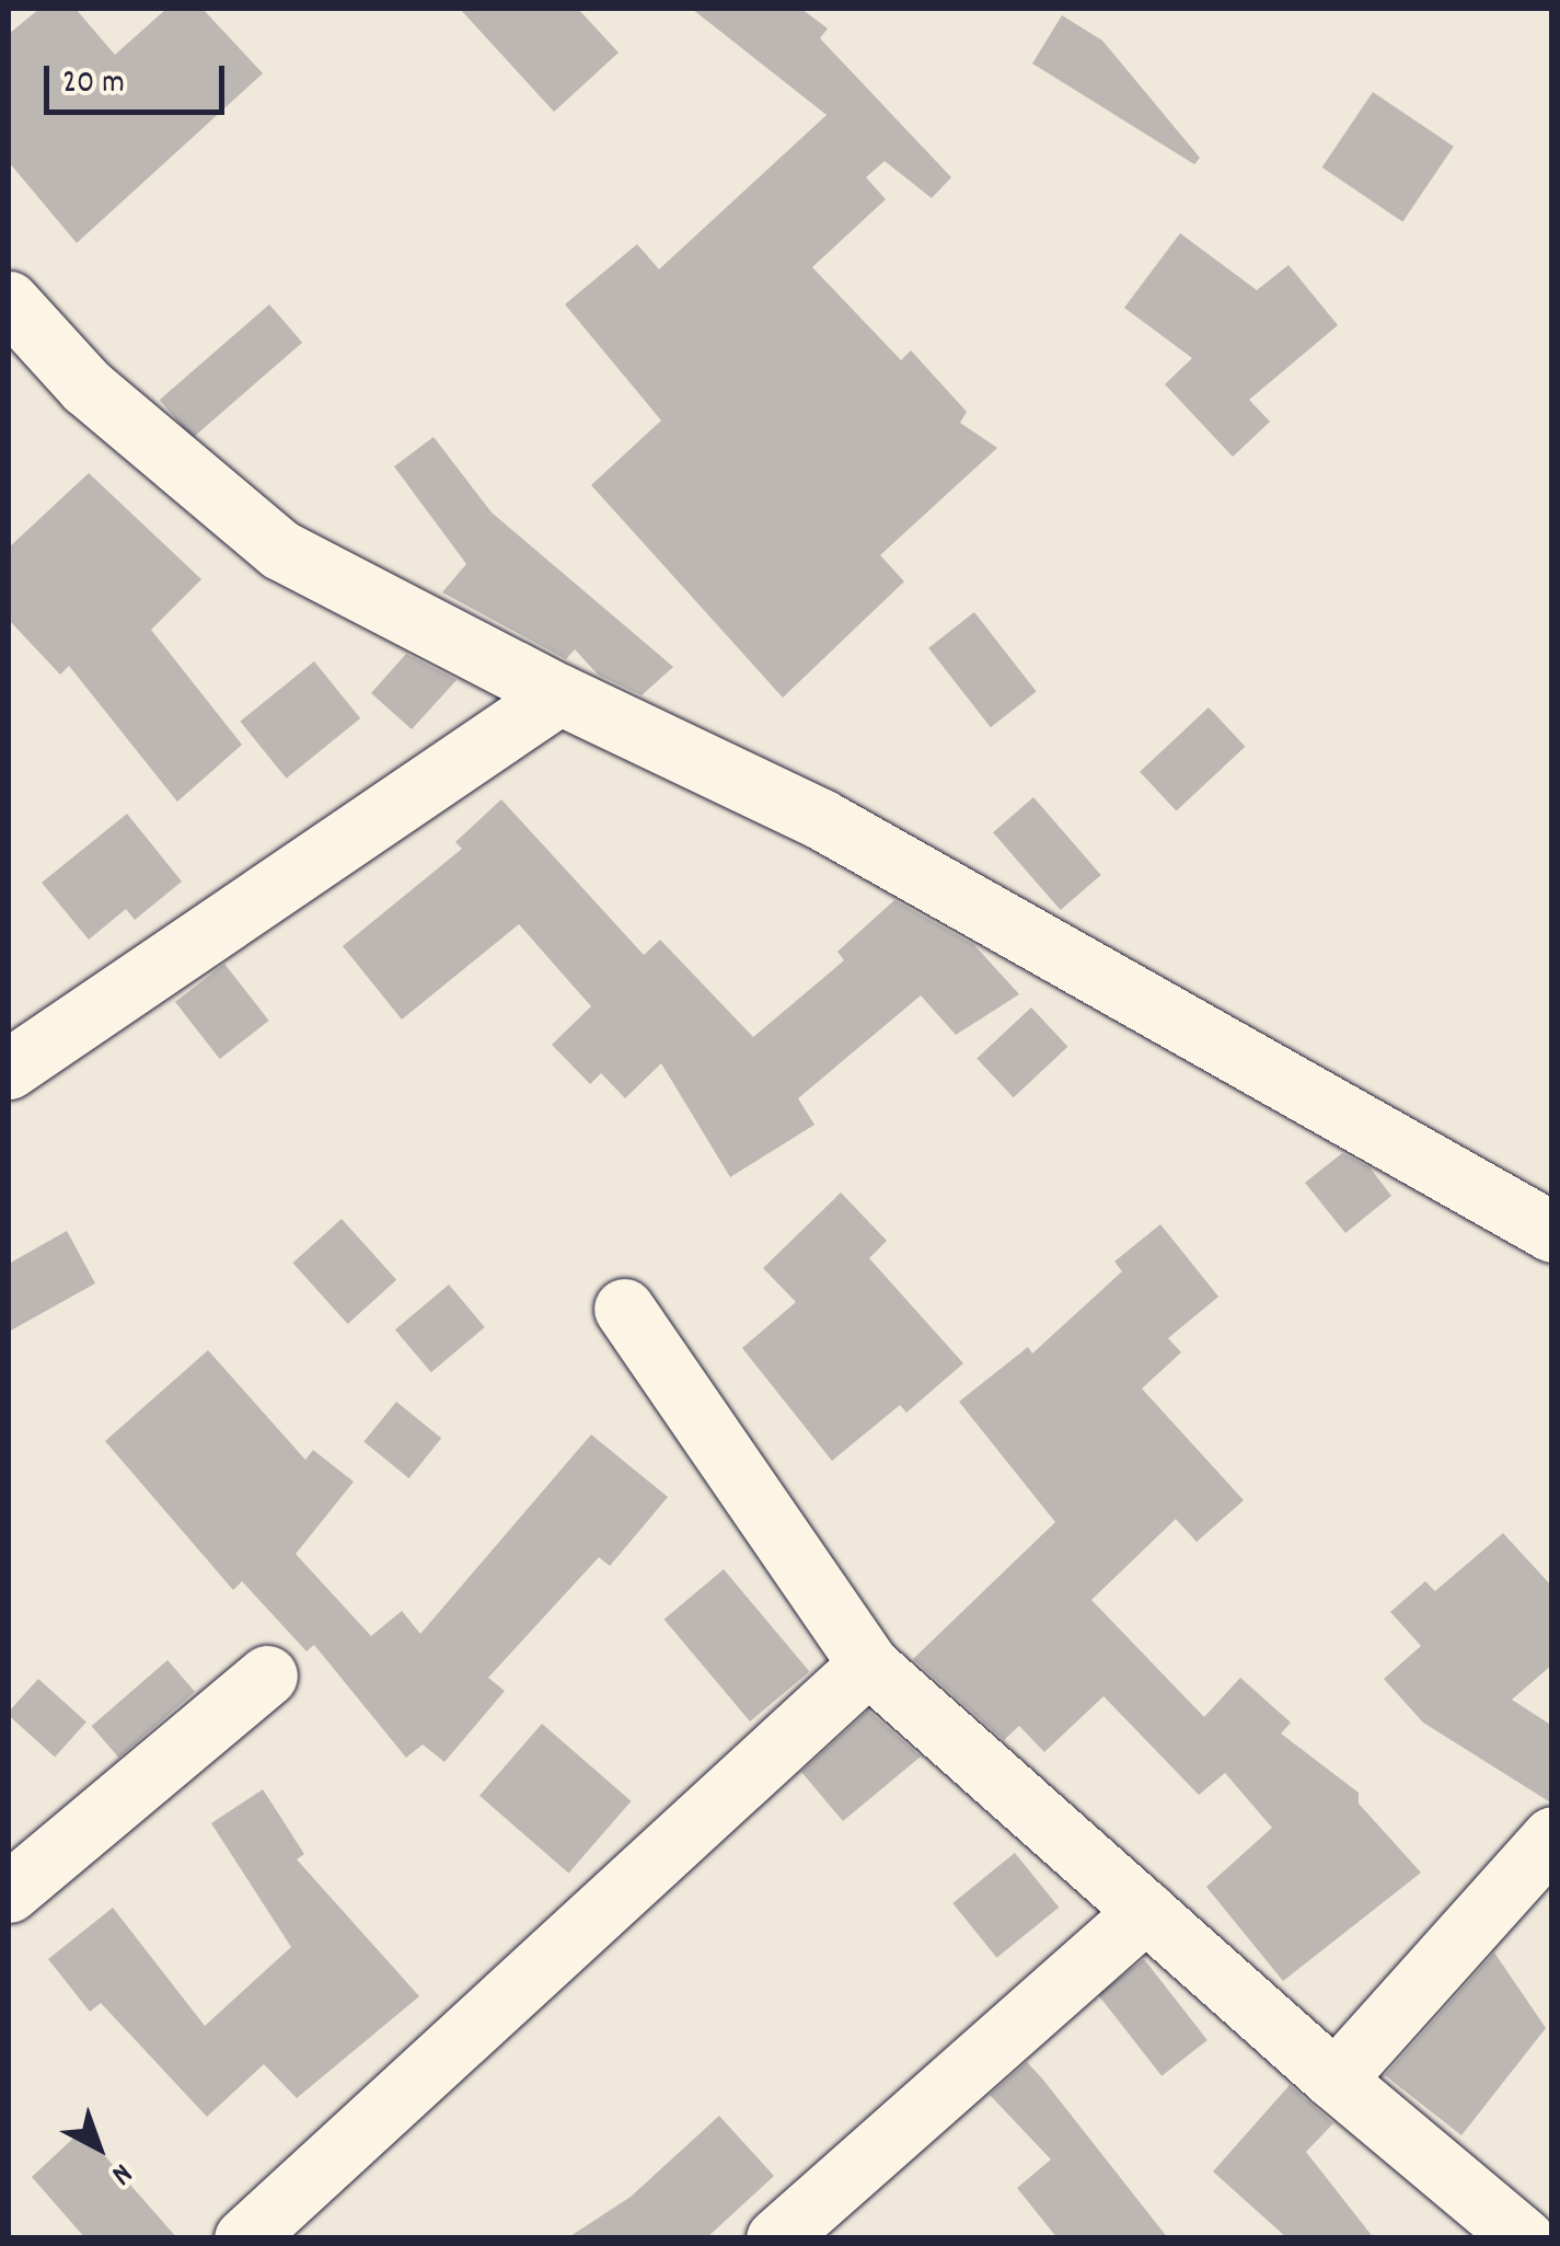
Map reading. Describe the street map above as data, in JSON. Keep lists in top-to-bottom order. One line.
{"scale_bar":"20 m","north":"bottom right"}
